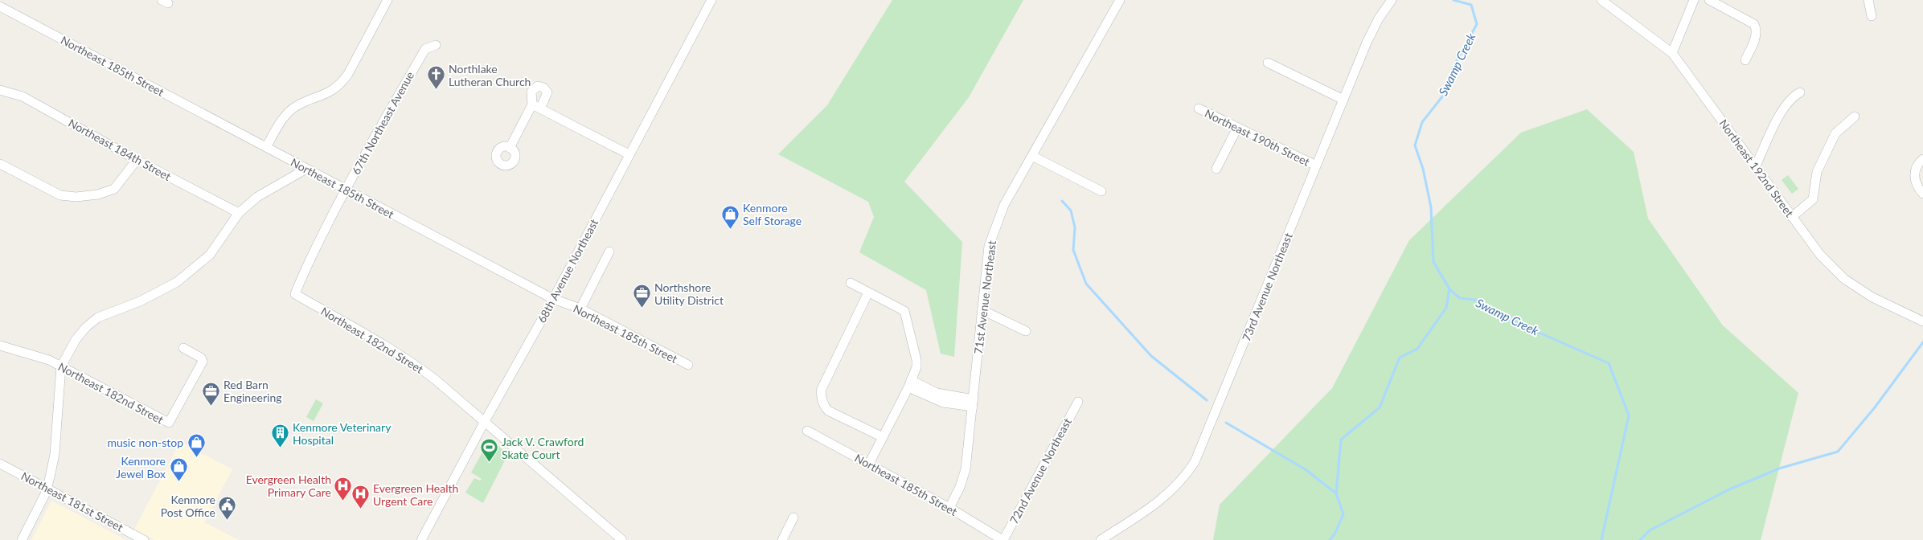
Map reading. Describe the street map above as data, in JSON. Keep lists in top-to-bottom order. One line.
{"streets":{"street":["Northeast 185th Street","67th Northeast Avenue","Northeast 190th Street","Northeast 184th Street","Northeast 192nd Street","68th Avenue Northeast","73rd Avenue Northeast","71st Avenue Northeast","Northeast 182nd Street","72nd Avenue Northeast","Northeast 181st Street"]},"crossings":[["Northeast 185th Street","67th Northeast Avenue"],["Northeast 185th Street","68th Avenue Northeast"],["Northeast 185th Street","71st Avenue Northeast"],["Northeast 185th Street","72nd Avenue Northeast"],["67th Northeast Avenue","Northeast 182nd Street"],["Northeast 190th Street","73rd Avenue Northeast"],["68th Avenue Northeast","Northeast 182nd Street"]],"water":["Swamp Creek"],"places":{"church":["Northlake Lutheran Church"],"shop":["Kenmore Self Storage","music non-stop","Kenmore Jewel Box"],"office":["Northshore Utility District","Red Barn Engineering"],"building":["Kenmore Veterinary Hospital"],"sports":["Jack V. Crawford Skate Court"],"hospital":["Evergreen Health Primary Care","Evergreen Health Urgent Care"],"public building":["Kenmore Post Office"]}}
